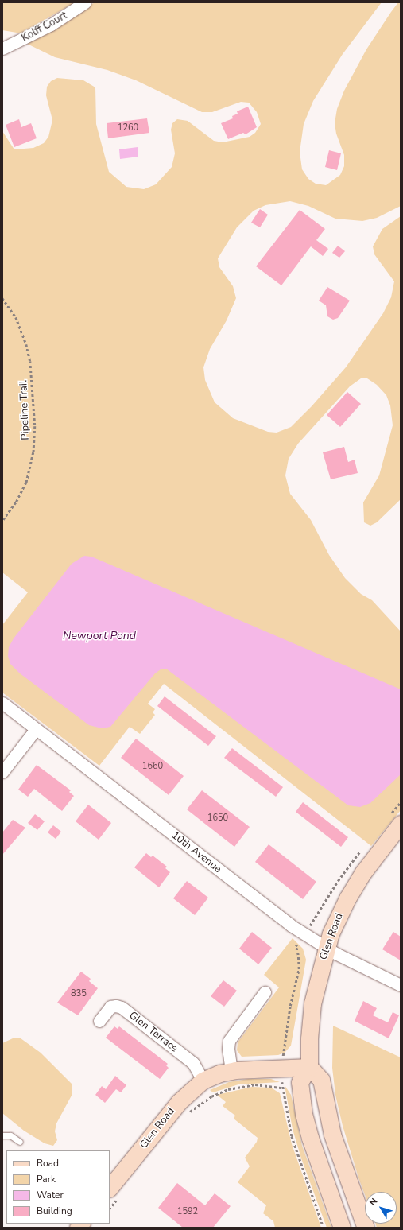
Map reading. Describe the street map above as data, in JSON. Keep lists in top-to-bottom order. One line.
{"streets":{"street":["Kolff Court","10th Avenue","Glen Road","Glen Terrace"],"path":["Pipeline Trail"]},"crossings":[["10th Avenue","Glen Road"],["Glen Road","Glen Terrace"]],"water":["Newport Pond"],"house_numbers":["1260","1660","1650","835","1592"],"legend":["Road","Park","Water","Building"],"north":"top left"}
